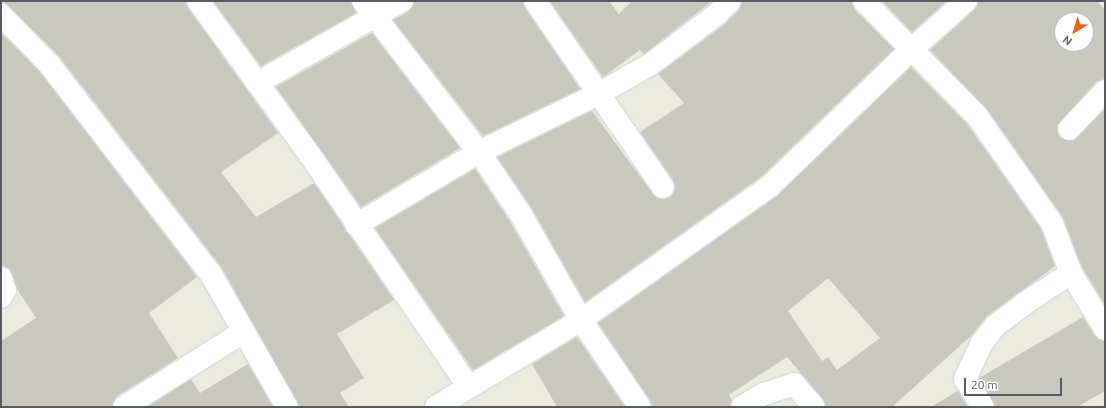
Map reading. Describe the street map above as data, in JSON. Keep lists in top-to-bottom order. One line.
{"scale_bar":"20 m","north":"bottom left"}
